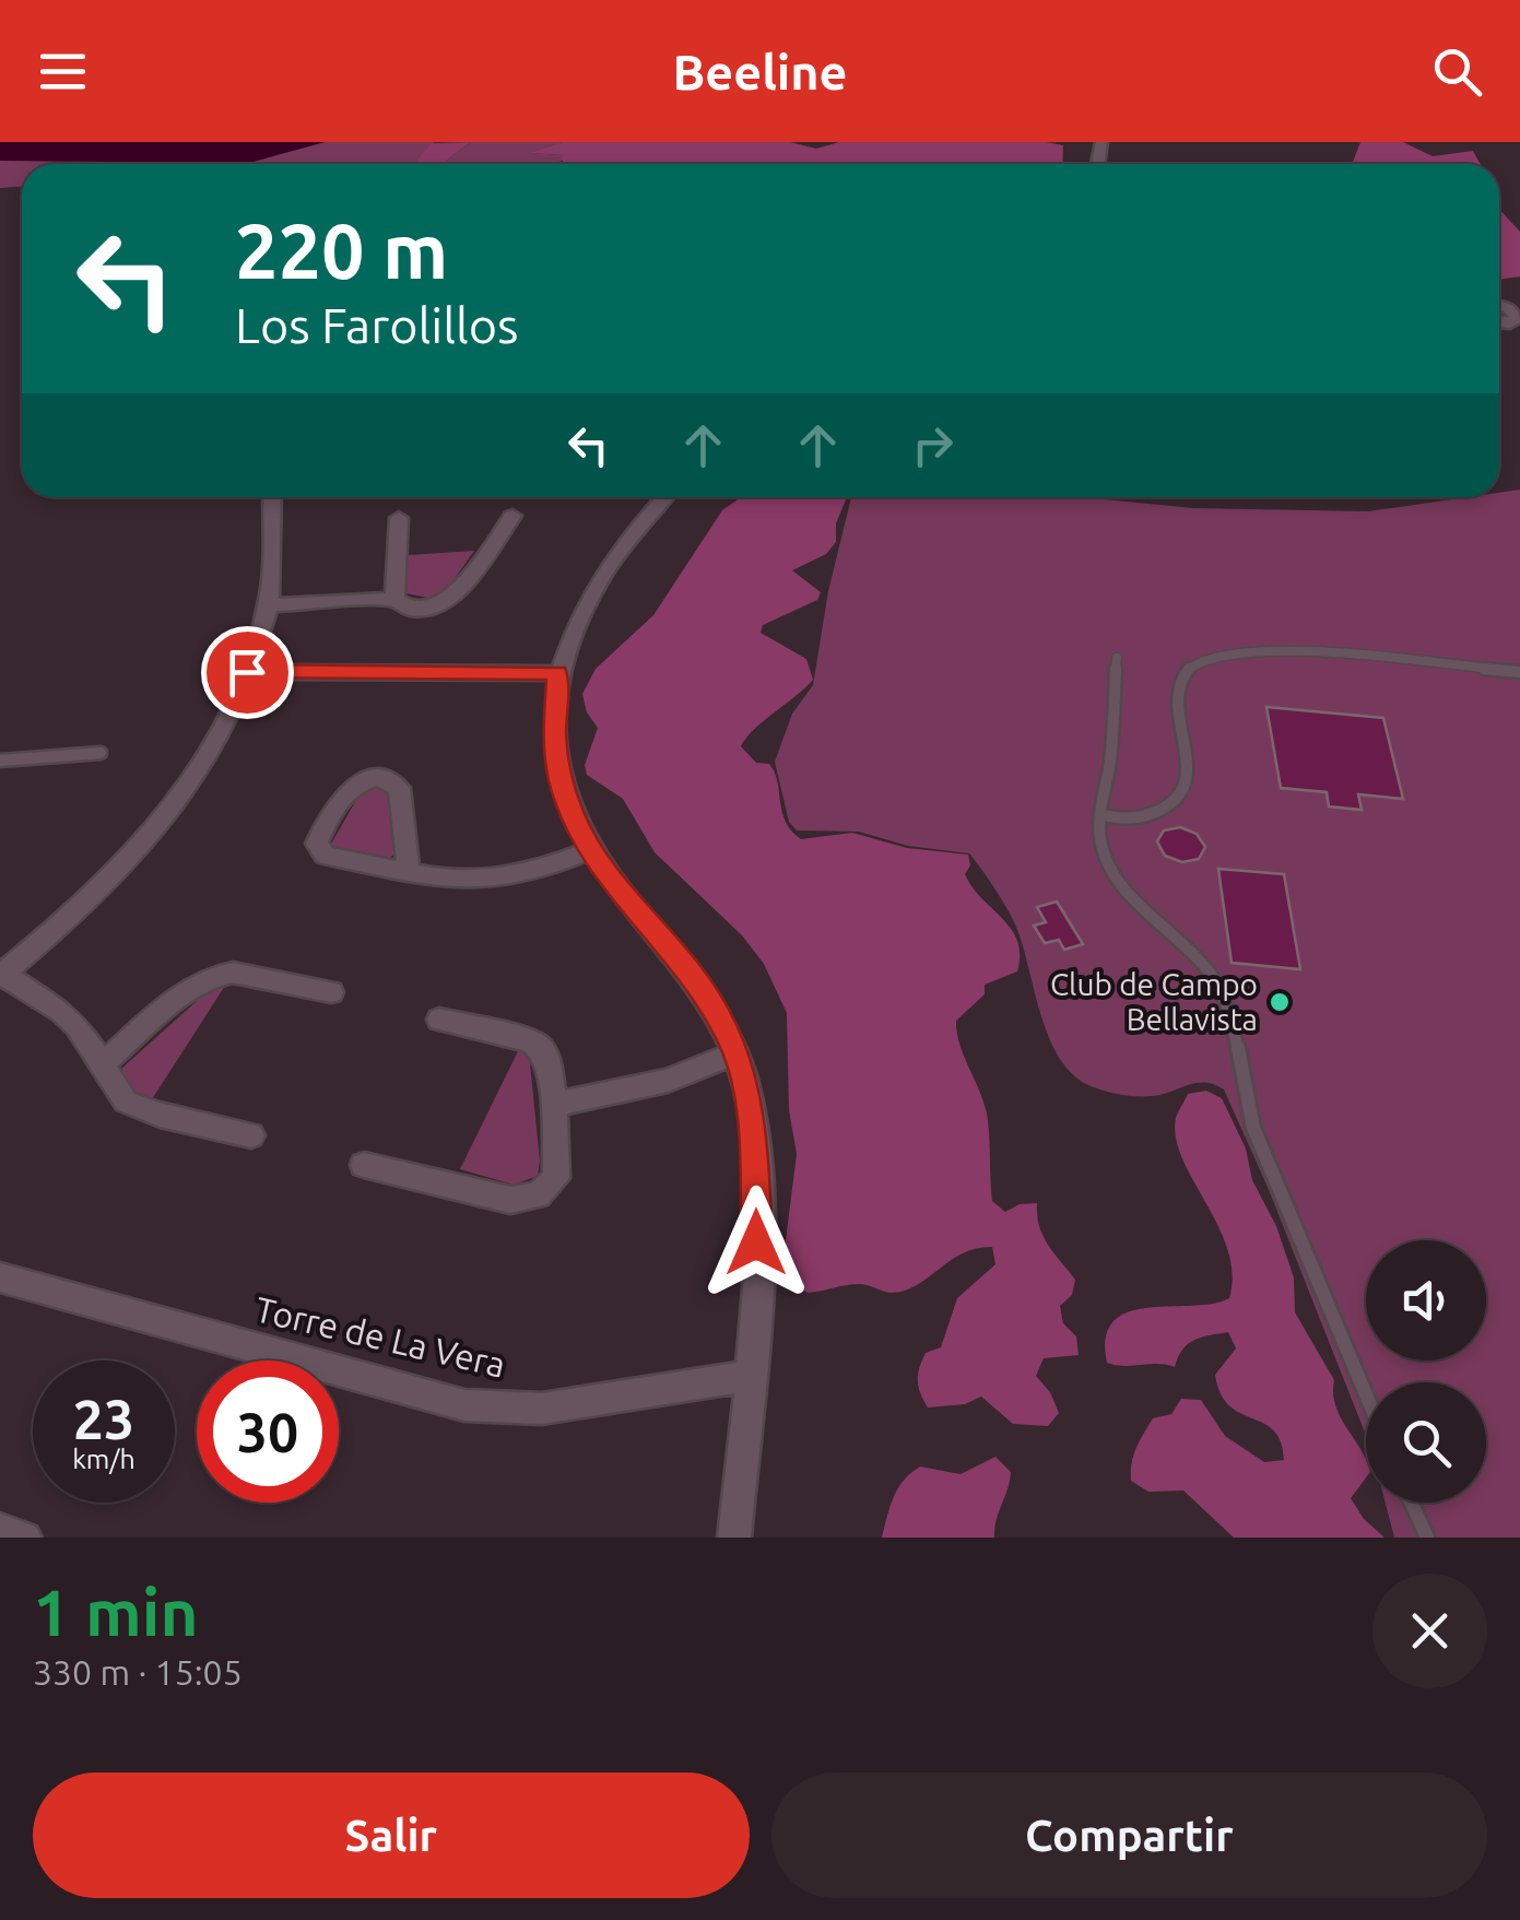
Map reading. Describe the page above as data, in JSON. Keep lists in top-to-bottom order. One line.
{"streets":{"street":["Torre de La Vera"]},"places":["Club de Campo Bellavista"],"page":{"header":"Beeline","turn":["220 m","Los Farolillos"],"speed":"23 km/h","limit":"30","heading":["1 min","330 m · 15:05"],"buttons":["Salir","Compartir"]}}
